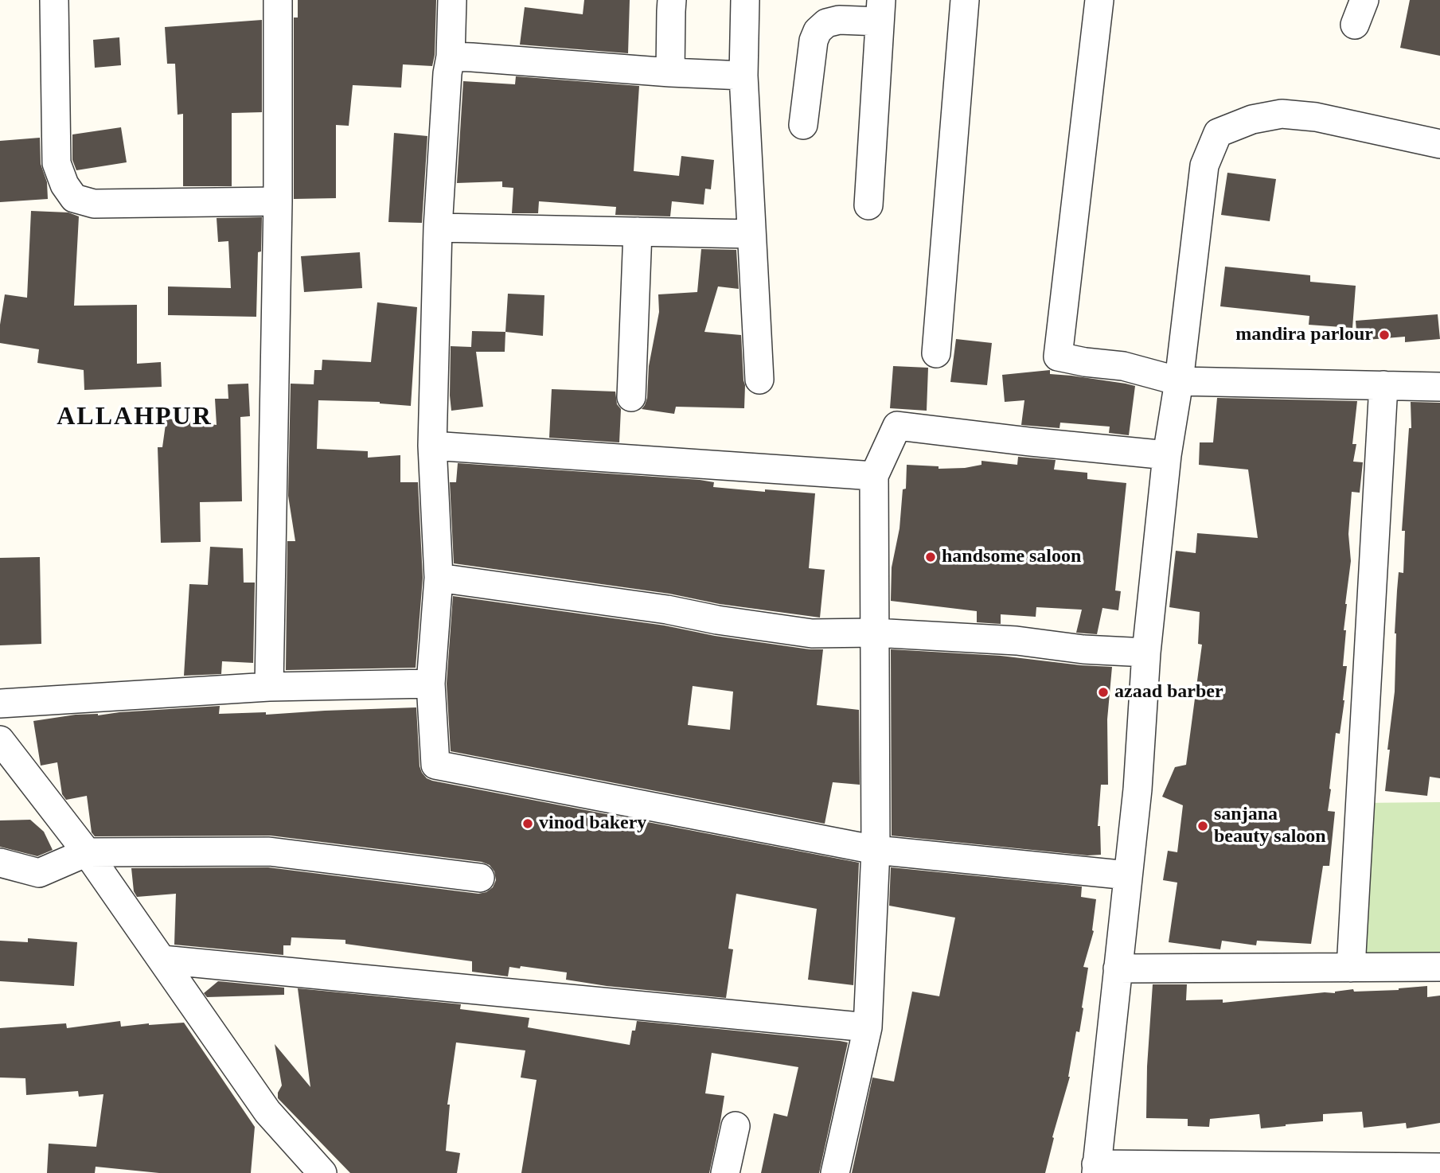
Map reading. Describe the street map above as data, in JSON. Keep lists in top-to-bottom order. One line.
{"districts":["ALLAHPUR"],"places":["mandira parlour","handsome saloon","azaad barber","vinod bakery","sanjana beauty saloon"]}
